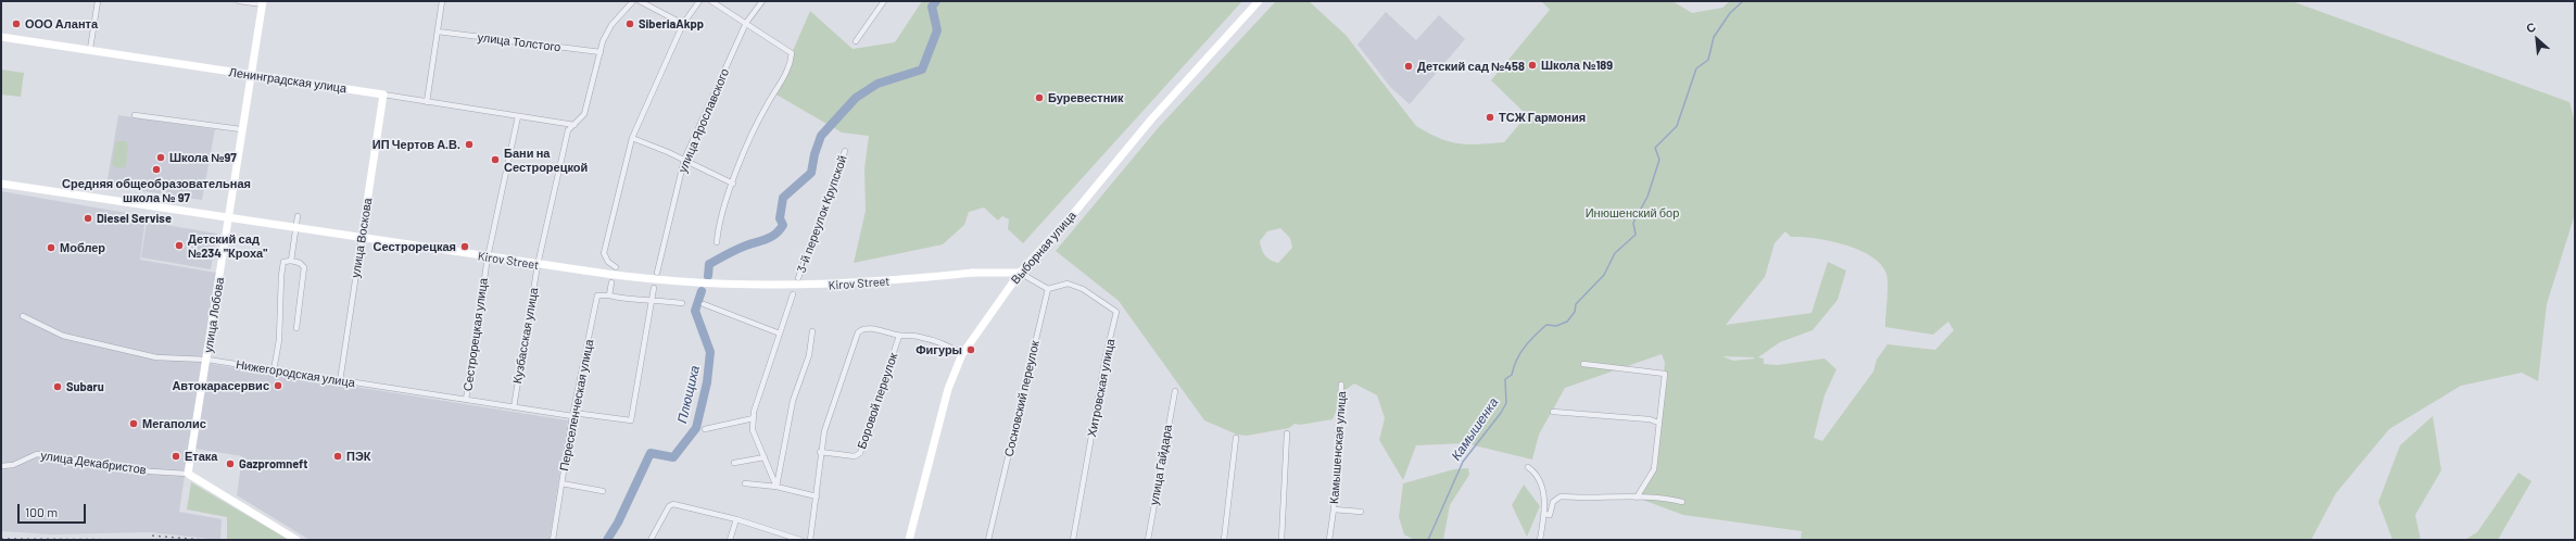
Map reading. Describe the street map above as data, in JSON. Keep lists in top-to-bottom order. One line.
{"streets":{"main road":["Ленинградская улица","улица Воскова","Выборная улица","Kirov Street","улица Лобова"],"street":["улица Толстого","улица Ярославского","3-й переулок Крупской","Сестрорецкая улица","Кузбасская улица","Нижегородская улица","Хитровская улица","Сосновский переулок","Боровой переулок","Переселенческая улица","Камышенская улица","улица Декабристов","улица Гайдара"]},"crossings":[["улица Толстого","Кузбасская улица"],["Ленинградская улица","улица Воскова"],["Ленинградская улица","улица Лобова"],["Ленинградская улица","Сестрорецкая улица"],["Ленинградская улица","Кузбасская улица"],["улица Воскова","Kirov Street"],["улица Воскова","Нижегородская улица"],["Выборная улица","Kirov Street"],["Kirov Street","улица Лобова"],["Kirov Street","Сестрорецкая улица"],["Kirov Street","Кузбасская улица"],["улица Лобова","Нижегородская улица"],["улица Лобова","улица Декабристов"],["Сестрорецкая улица","Нижегородская улица"],["Кузбасская улица","Нижегородская улица"],["Нижегородская улица","Переселенческая улица"],["Хитровская улица","Сосновский переулок"]],"water":["Плющиха","Камышенка"],"parks":["Инюшенский бор"],"places":["ООО Аланта","SiberiaAkpp","Школа №189","Детский сад №458","Буревестник","ТСЖ Гармония","ИП Чертов А.В.","Школа №97","Бани на Сестрорецкой","Средняя общеобразовательная школа № 97","Diesel Servise","Детский сад №234 \"Кроха\"","Сестрорецкая","Моблер","Фигуры","Автокарасервис","Subaru","Мегаполис","Етака","ПЭК","Gazpromneft"],"scale_bar":"100 m","north":"top left"}
